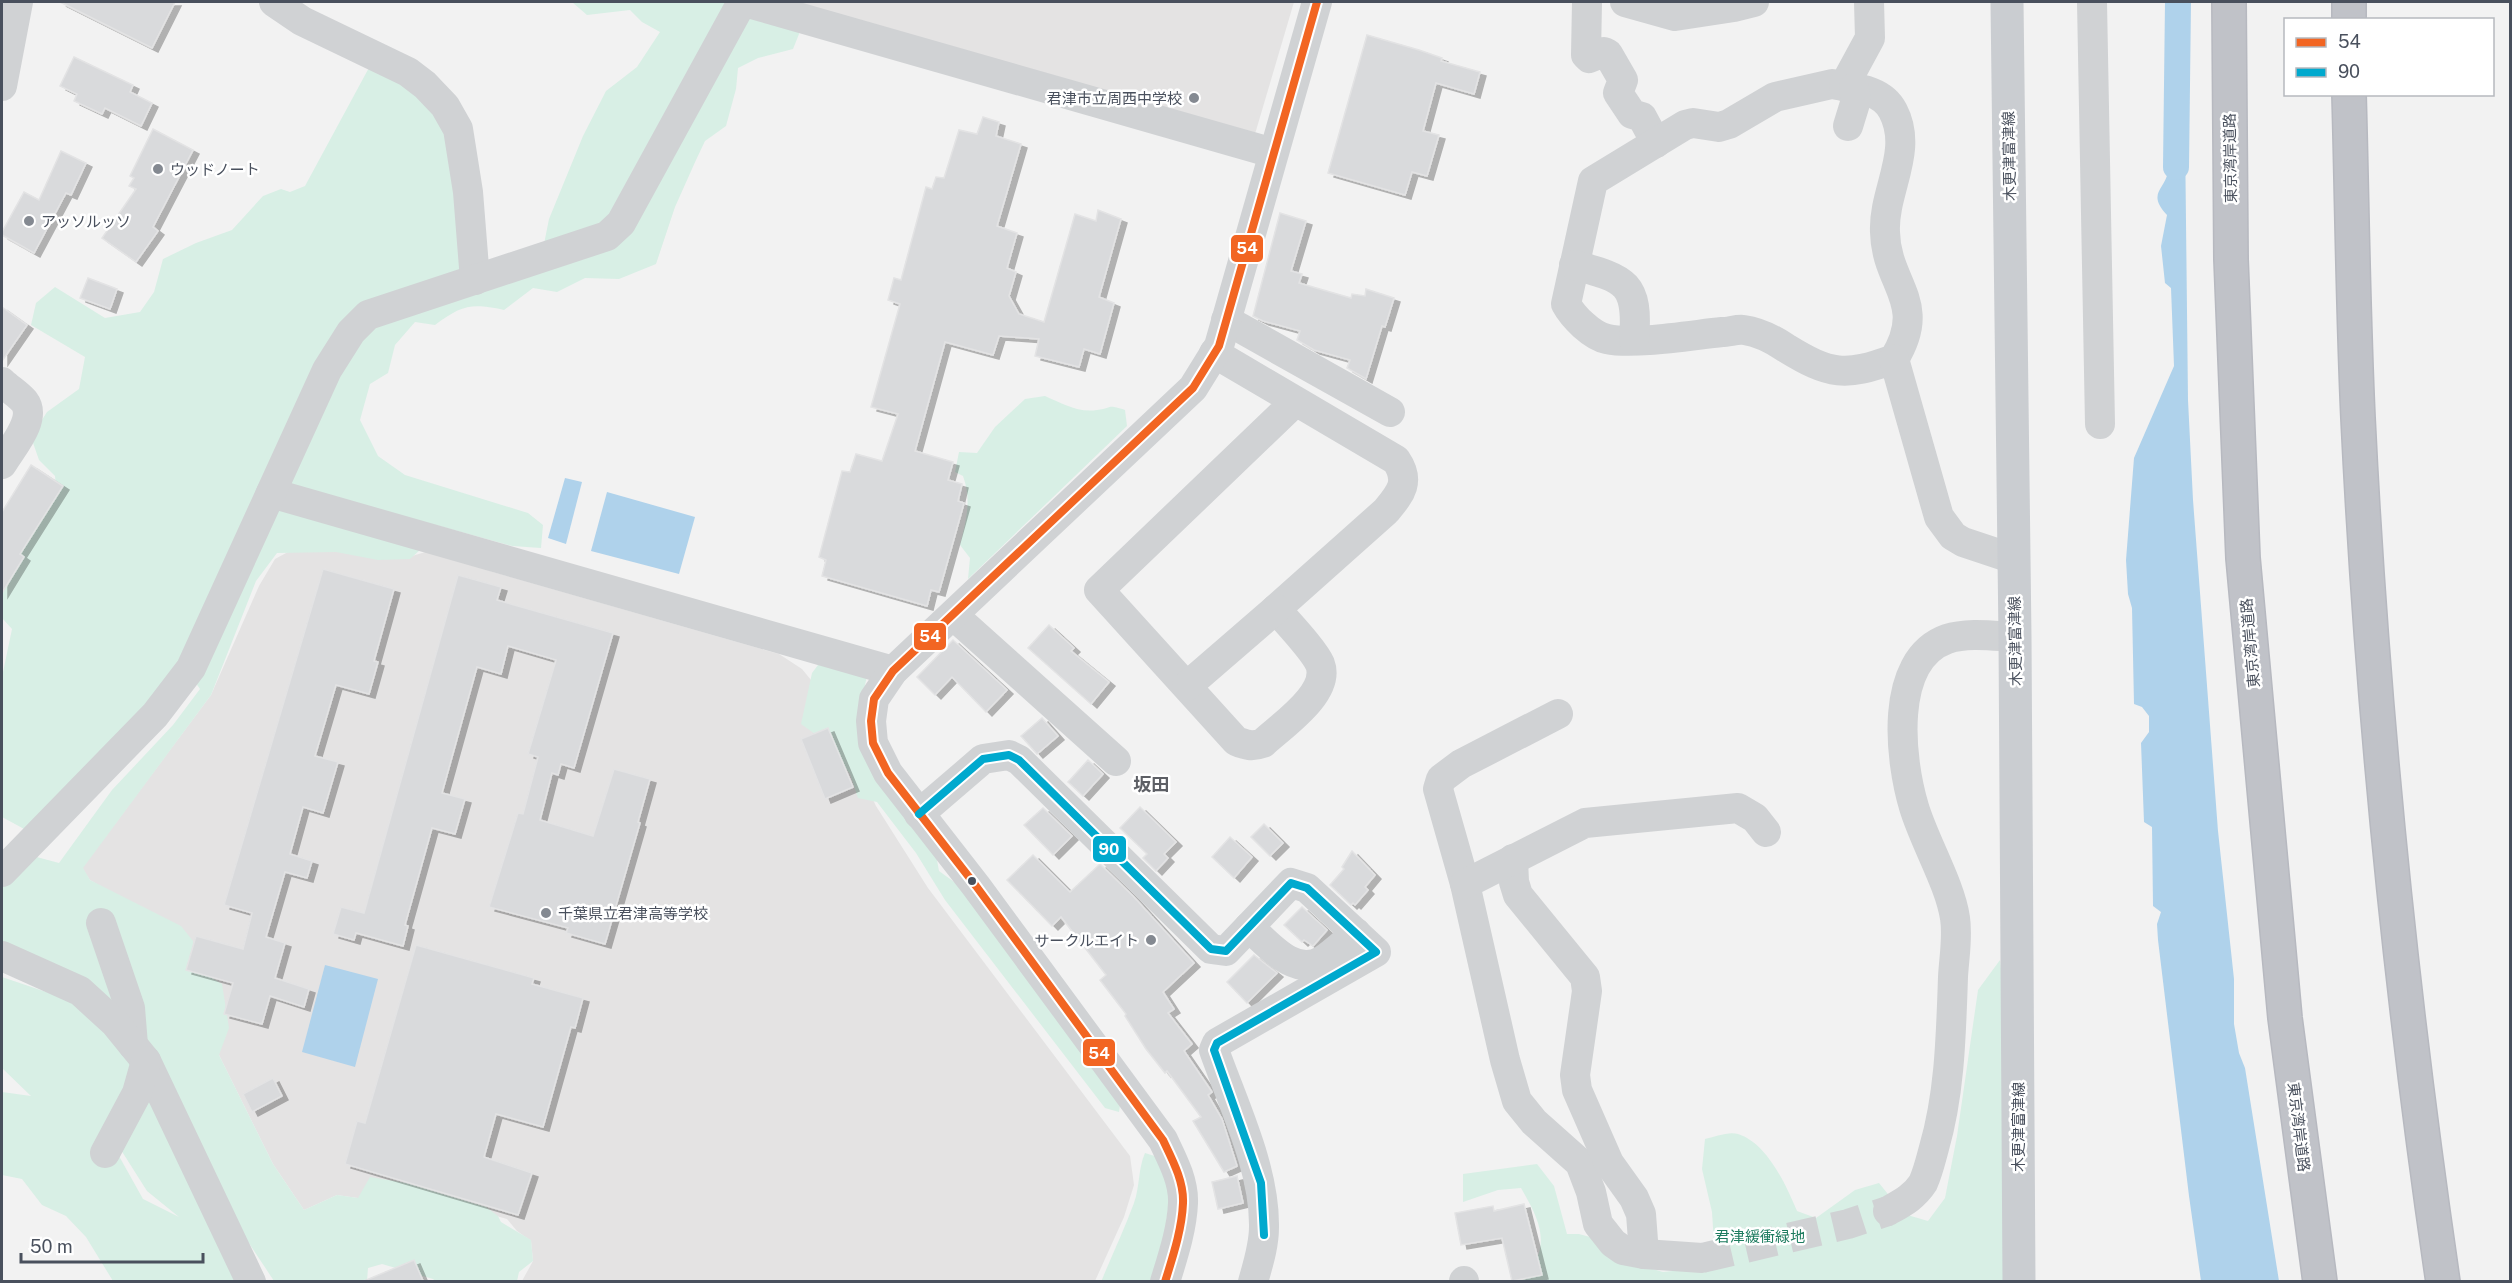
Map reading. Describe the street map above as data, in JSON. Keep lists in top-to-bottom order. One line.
{"streets":{"highway":["東京湾岸道路"],"main road":["木更津富津線"]},"districts":["坂田"],"parks":["君津緩衝緑地"],"places":["君津市立周西中学校","ウッドノート","アッソルッソ","千葉県立君津高等学校","サークルエイト"],"lines":["transit line 54","transit line 90"],"legend":["54","90"],"scale_bar":"50 m"}
